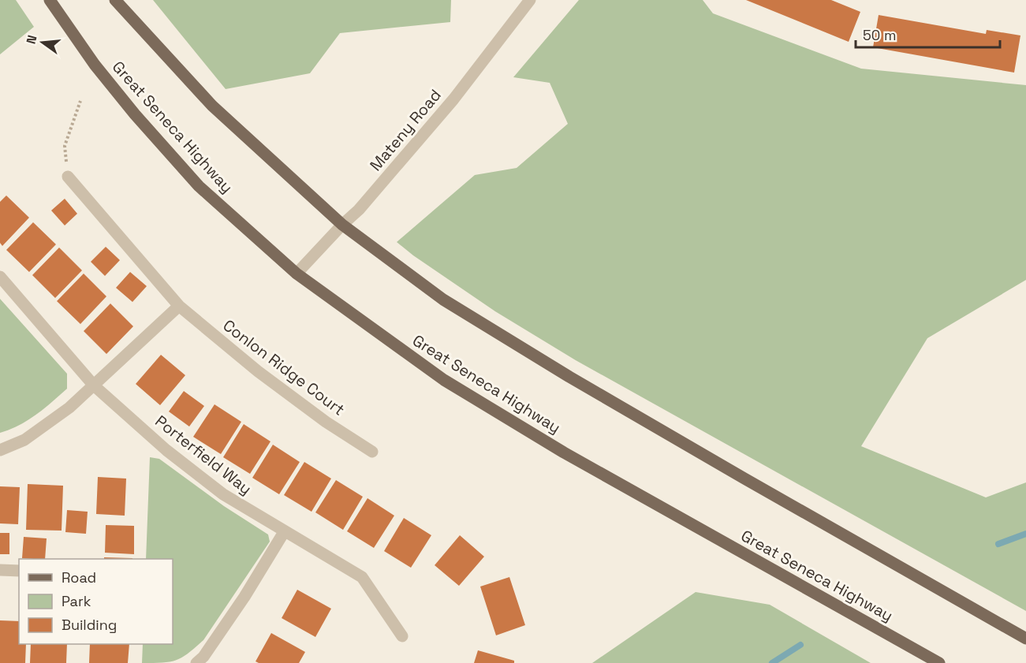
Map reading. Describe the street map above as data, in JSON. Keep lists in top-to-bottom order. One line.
{"streets":{"main road":["Great Seneca Highway"],"street":["Mateny Road","Conlon Ridge Court","Porterfield Way"]},"crossings":[["Great Seneca Highway","Mateny Road"]],"legend":["Road","Park","Building"],"scale_bar":"50 m","north":"left"}
